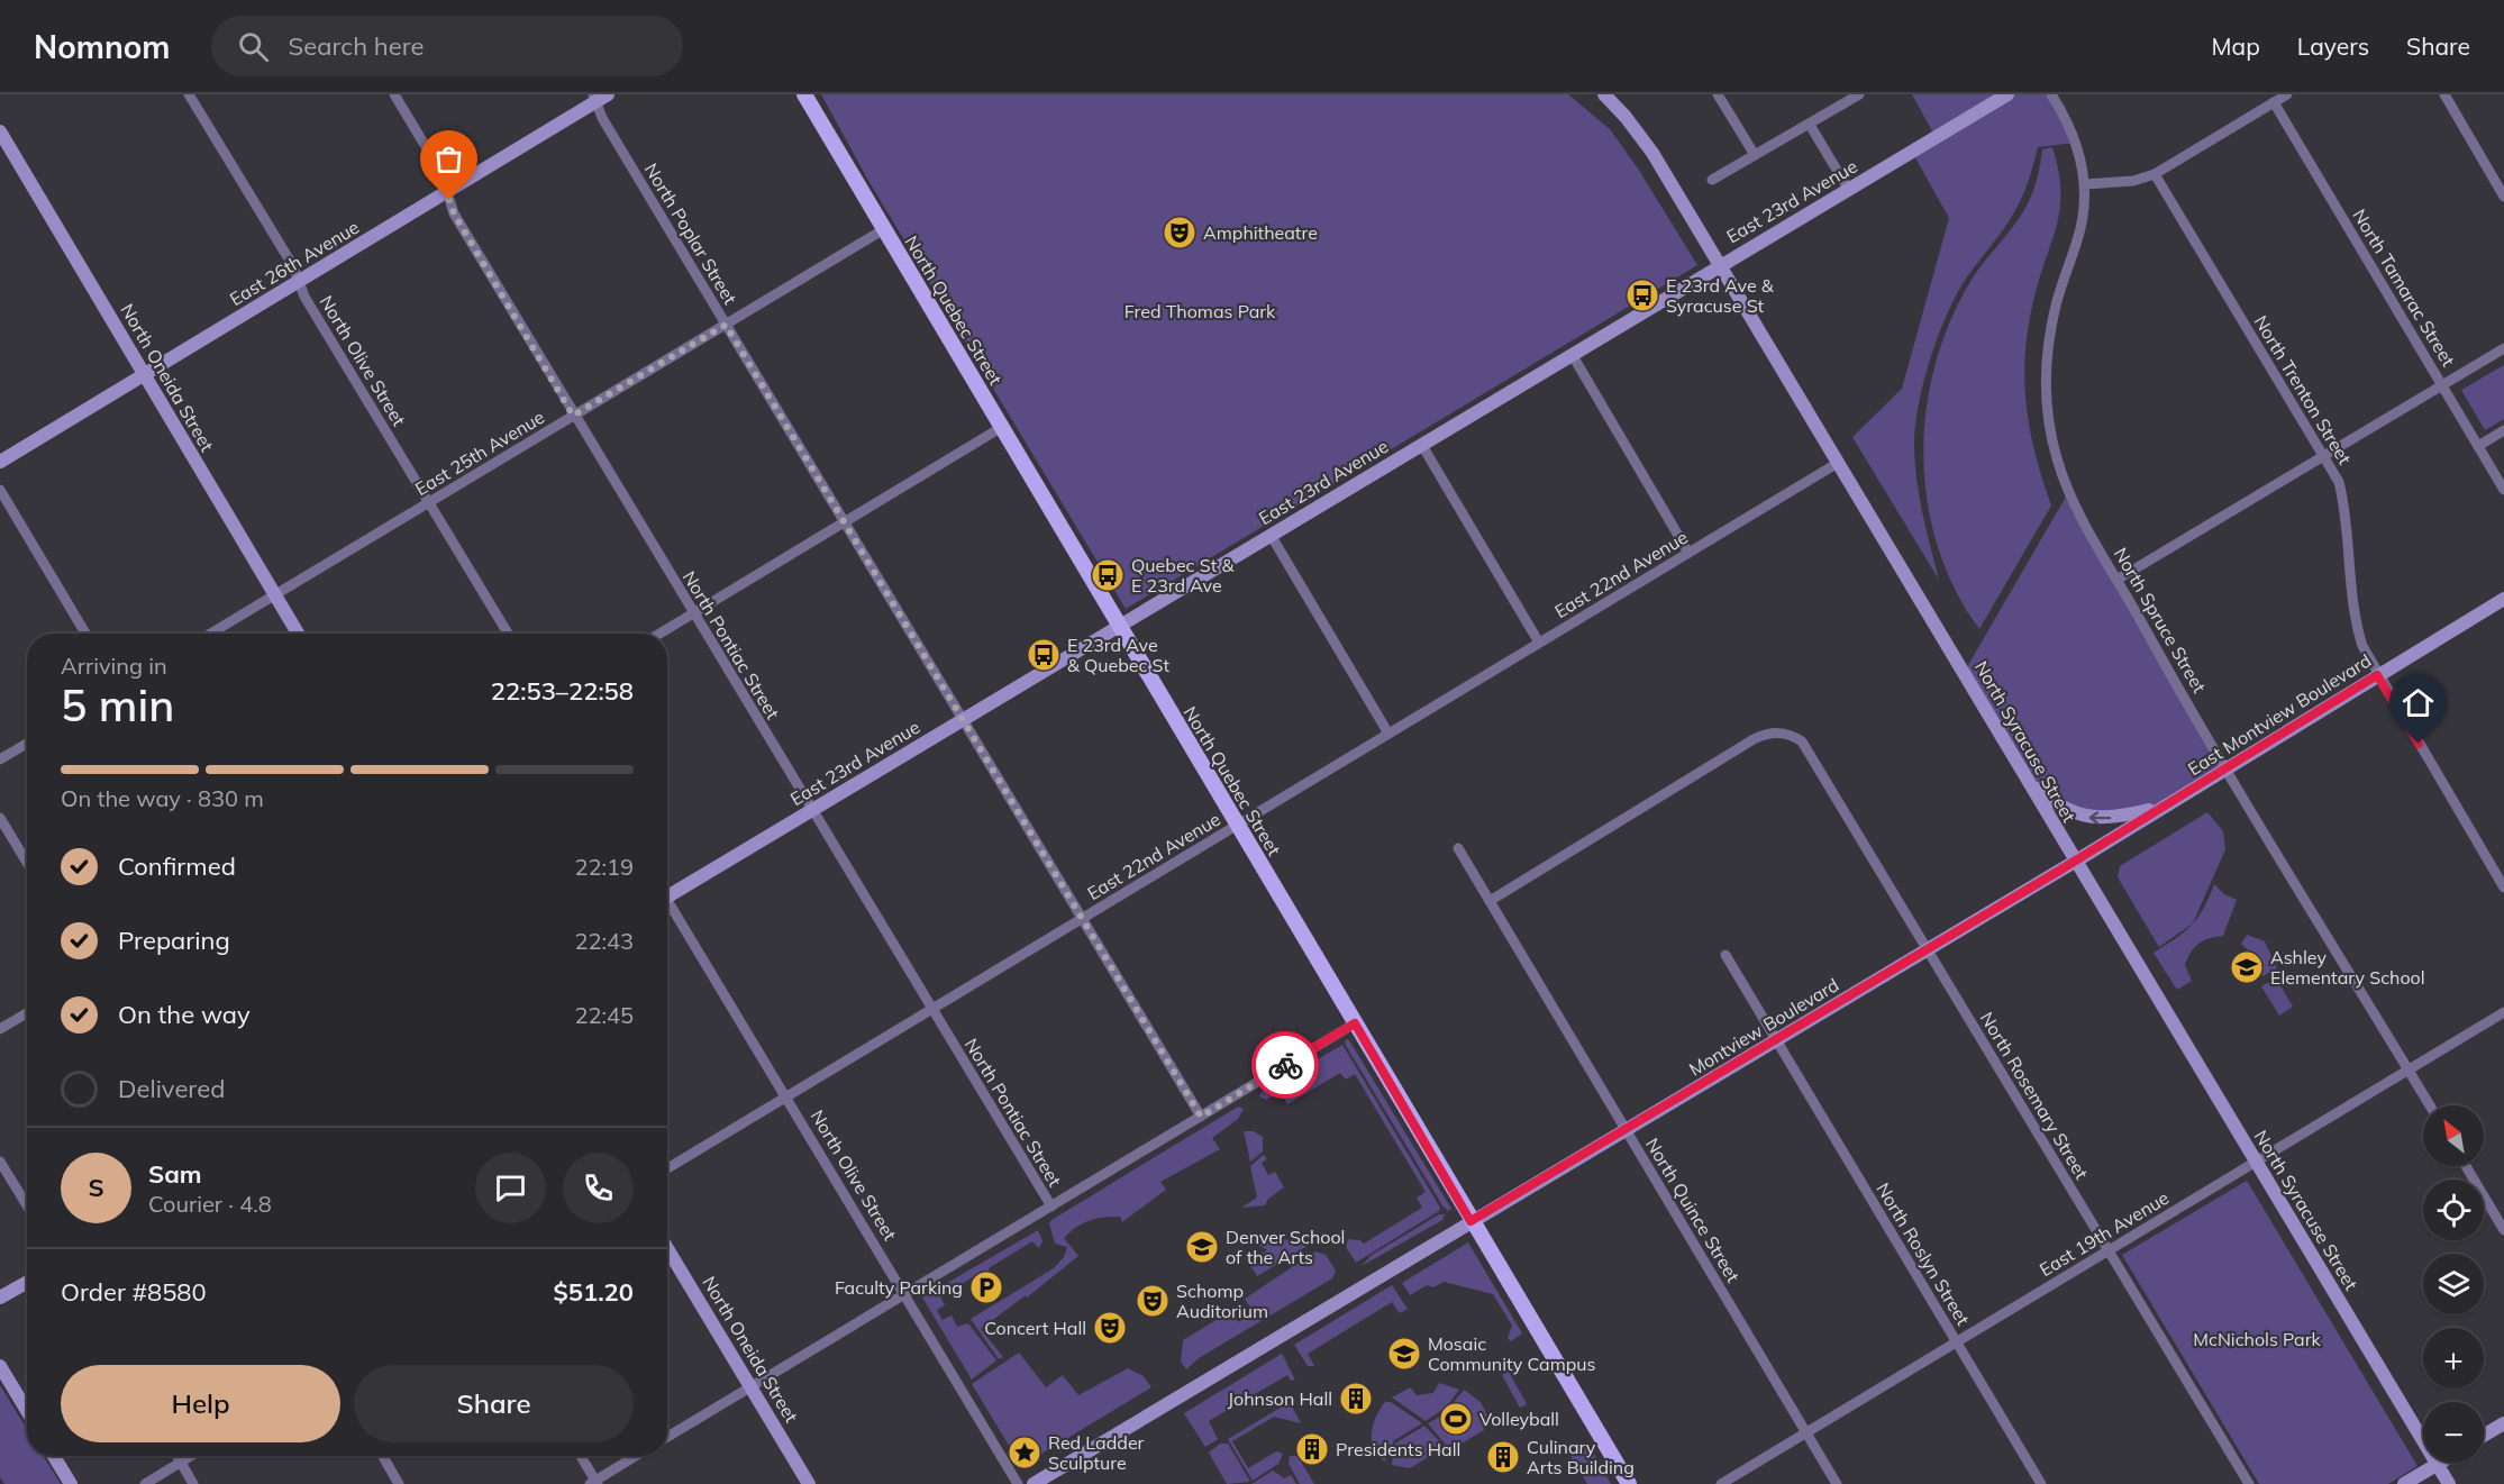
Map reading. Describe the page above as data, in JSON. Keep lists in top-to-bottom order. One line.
{"streets":{"main road":["North Quebec Street"],"street":["East 23rd Avenue","North Poplar Street","East 26th Avenue","North Tamarac Street","North Olive Street","North Oneida Street","North Trenton Street","East 25th Avenue","East 22nd Avenue","North Spruce Street","North Pontiac Street","East Montview Boulevard","North Syracuse Street","Montview Boulevard","North Rosemary Street","North Quince Street","East 19th Avenue","North Roslyn Street"]},"crossings":[["East 23rd Avenue","North Poplar Street"],["East 23rd Avenue","North Quebec Street"],["East 23rd Avenue","North Pontiac Street"],["East 23rd Avenue","North Syracuse Street"],["North Poplar Street","East 26th Avenue"],["North Poplar Street","East 25th Avenue"],["North Poplar Street","East 22nd Avenue"],["East 26th Avenue","North Olive Street"],["East 26th Avenue","North Oneida Street"],["East 26th Avenue","North Pontiac Street"],["North Quebec Street","East 25th Avenue"],["North Quebec Street","East 22nd Avenue"],["North Quebec Street","Montview Boulevard"],["North Olive Street","East 25th Avenue"],["North Olive Street","East 22nd Avenue"],["North Oneida Street","East 25th Avenue"],["North Trenton Street","East Montview Boulevard"],["East 25th Avenue","North Pontiac Street"],["East 22nd Avenue","North Pontiac Street"],["East 22nd Avenue","North Syracuse Street"],["North Spruce Street","East Montview Boulevard"],["North Spruce Street","East 19th Avenue"],["East Montview Boulevard","North Syracuse Street"],["East Montview Boulevard","Montview Boulevard"],["North Syracuse Street","Montview Boulevard"],["North Syracuse Street","East 19th Avenue"],["Montview Boulevard","North Rosemary Street"],["Montview Boulevard","North Quince Street"],["Montview Boulevard","North Roslyn Street"],["North Rosemary Street","North Quince Street"],["North Rosemary Street","East 19th Avenue"],["North Quince Street","East 19th Avenue"],["East 19th Avenue","North Roslyn Street"]],"parks":["Fred Thomas Park","McNichols Park"],"places":{"theatre":["Amphitheatre","Schomp Auditorium","Concert Hall"],"bus stop":["E 23rd Ave & Syracuse St","Quebec St & E 23rd Ave","E 23rd Ave & Quebec St"],"school or university":["Ashley Elementary School","Denver School of the Arts","Mosaic Community Campus"],"parking":["Faculty Parking"],"building":["Johnson Hall","Presidents Hall","Culinary Arts Building"],"sports":["Volleyball"],"place":["Red Ladder Sculpture"]},"north":"top left","page":{"header":"Nomnom","search":"Search here","nav":["Map","Layers","Share"],"heading":["5 min","Arriving in","22:53–22:58"],"panel":["Sam","Courier · 4.8","Order #8580","$51.20"],"bar":"On the way · 830 m","list":[["Confirmed","22:19"],["Preparing","22:43"],["On the way","22:45"],"Delivered"],"map_buttons":["+","−"],"round":"S","buttons":["Help","Share"]}}
